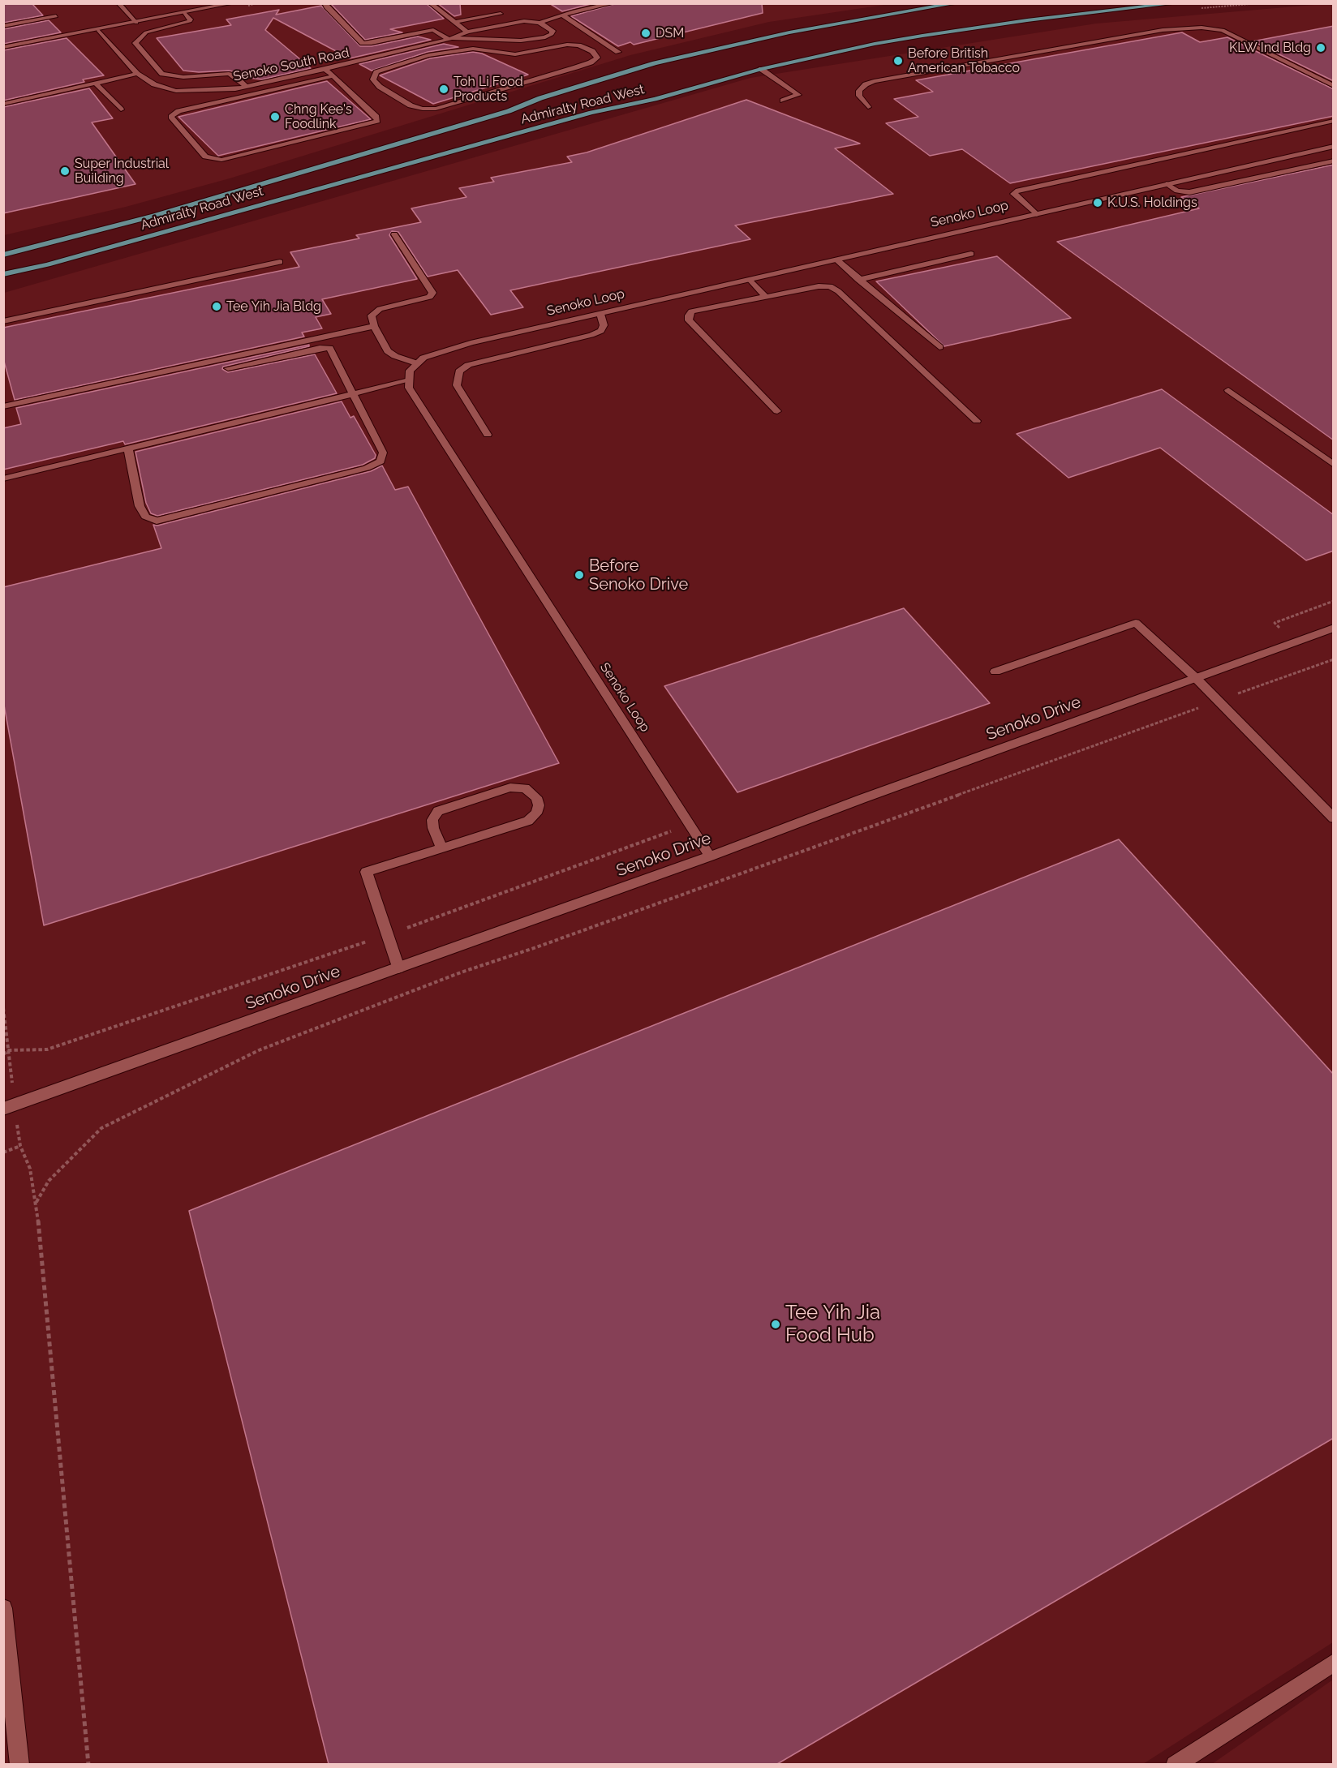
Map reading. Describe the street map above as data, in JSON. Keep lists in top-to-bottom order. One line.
{"streets":{"main road":["Admiralty Road West"],"street":["Senoko South Road","Senoko Loop","Senoko Drive"]},"crossings":[["Senoko Loop","Senoko Drive"]],"places":["DSM","KLW Ind Bldg","Before British American Tobacco","Toh Li Food Products","Chng Kee's Foodlink","Super Industrial Building","K.U.S. Holdings","Tee Yih Jia Bldg","Before Senoko Drive","Tee Yih Jia Food Hub"]}
